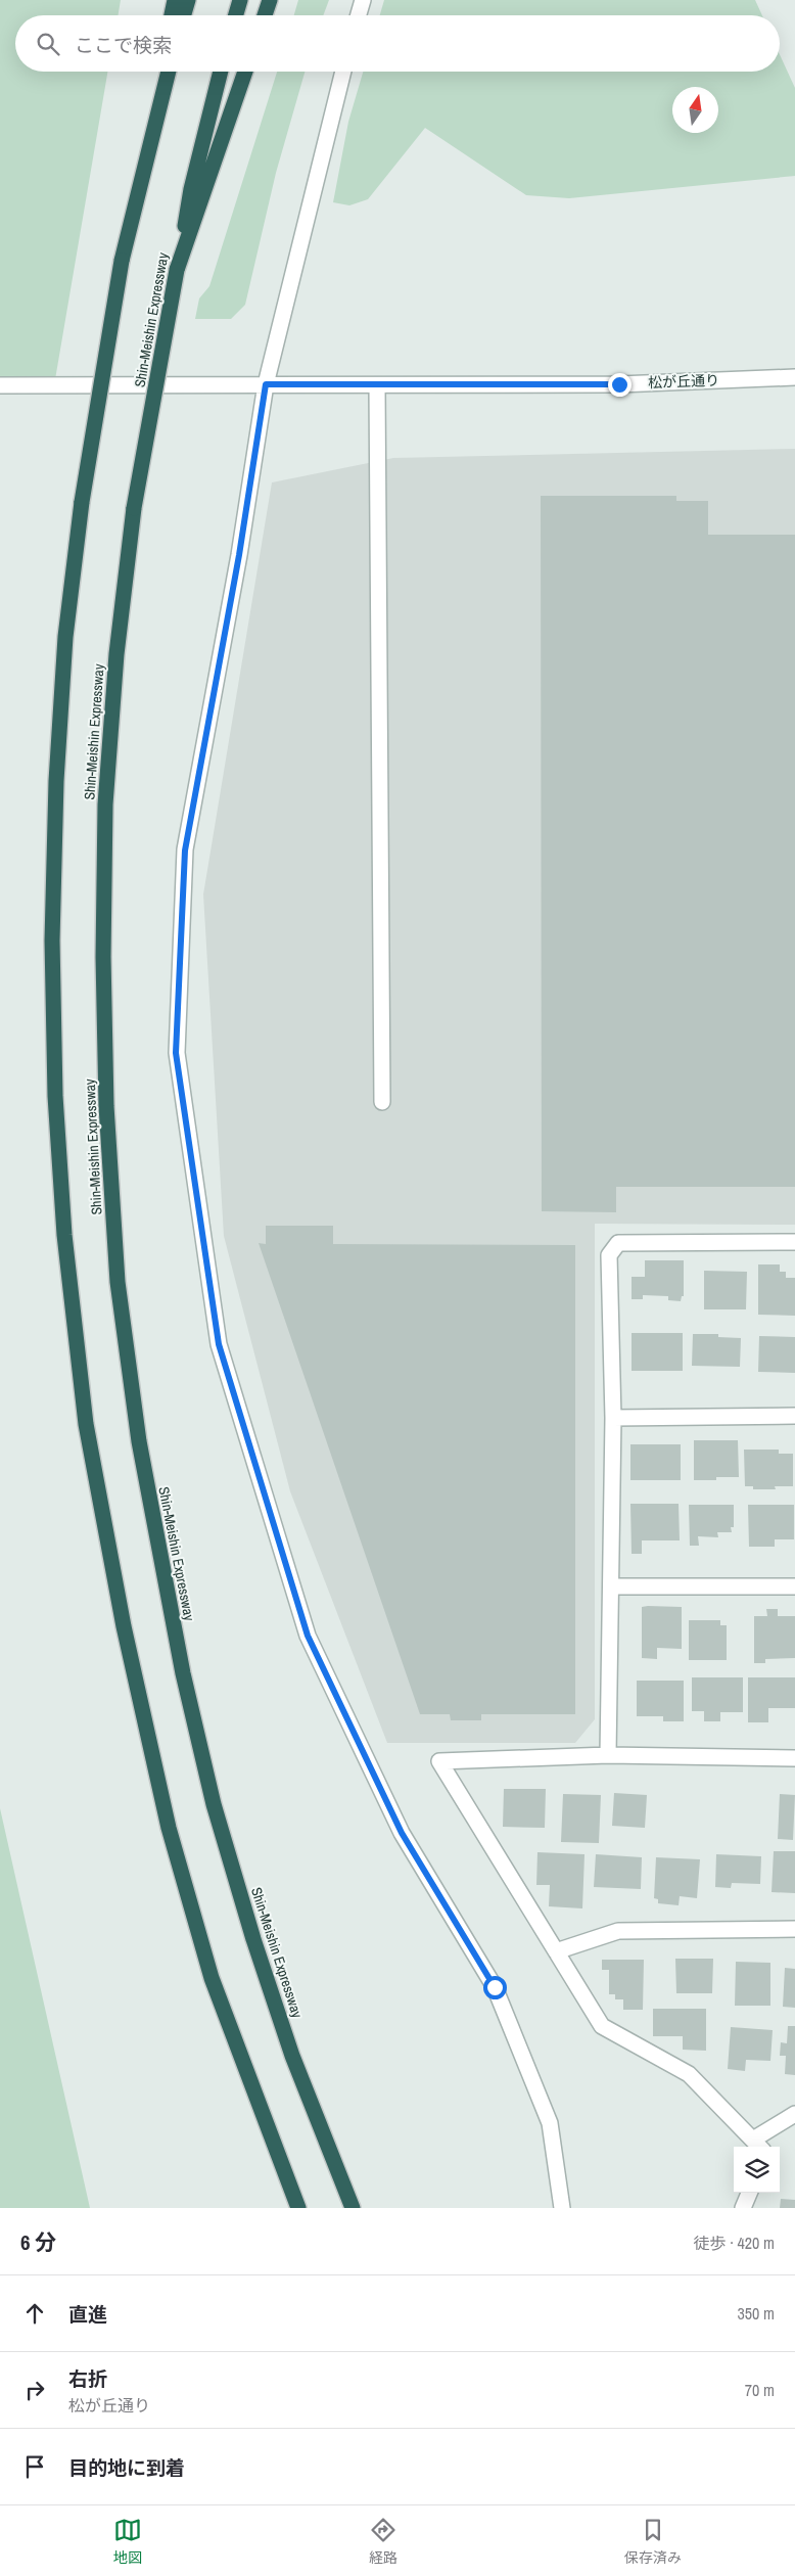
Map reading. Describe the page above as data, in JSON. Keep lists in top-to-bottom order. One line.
{"streets":{"highway":["Shin-Meishin Expressway"],"street":["松が丘通り"]},"north":"top","page":{"search":"ここで検索","heading":["6 分","徒歩 · 420 m"],"list":[["直進","350 m"],["右折","松が丘通り","70 m"],"目的地に到着"],"nav":["地図","経路","保存済み"]}}
